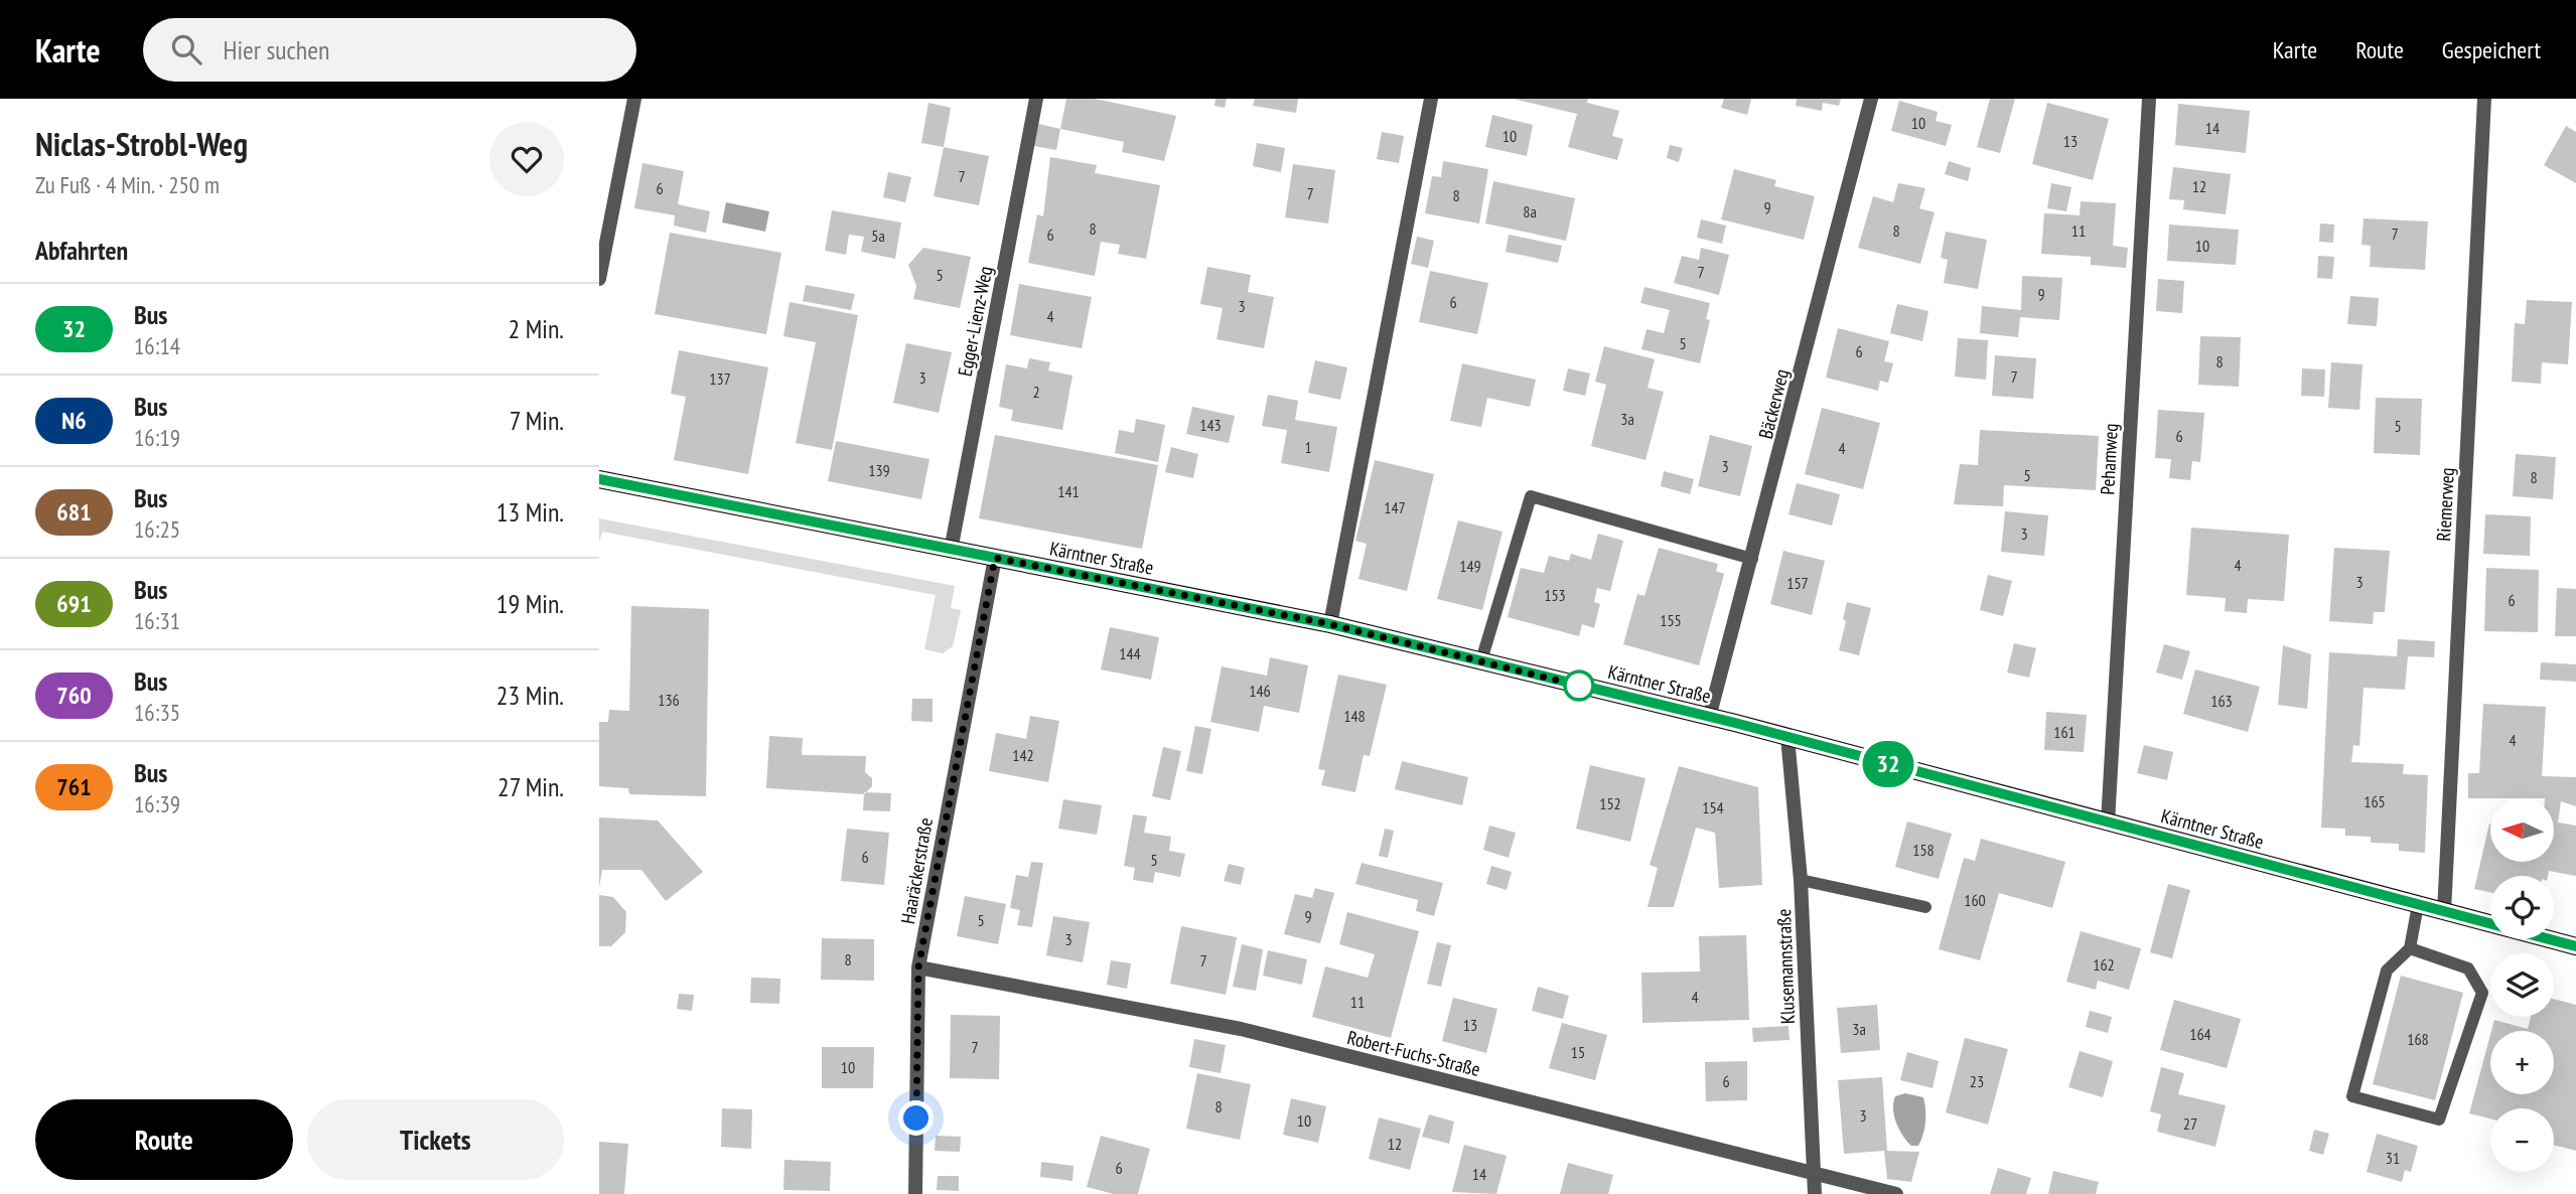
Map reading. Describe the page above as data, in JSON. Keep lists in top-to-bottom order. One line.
{"streets":{"main road":["Kärntner Straße"],"street":["Egger-Lienz-Weg","Bäckerweg","Pehamweg","Riemerweg","Haaräckerstraße","Klusemannstraße","Robert-Fuchs-Straße"]},"crossings":[["Egger-Lienz-Weg","Kärntner Straße"],["Bäckerweg","Kärntner Straße"],["Pehamweg","Kärntner Straße"],["Riemerweg","Kärntner Straße"],["Kärntner Straße","Haaräckerstraße"],["Kärntner Straße","Klusemannstraße"],["Haaräckerstraße","Robert-Fuchs-Straße"],["Klusemannstraße","Robert-Fuchs-Straße"]],"lines":["bus line 32"],"house_numbers":["10","14","10","13","7","12","6","7","8","9","8a","8","8","11","7","6","5a","10","7","5","9","6","3","4","5","6","8","7","3","137","2","3a","143","5","6","1","4","3","139","5","8","141","147","3","4","149","3","157","153","6","155","144","146","136","163","148","161","4","142","165","152","154","158","6","5","160","9","5","3","8","7","162","4","11","13","3a","164","168","7","15","10","6","23","8","3","10","27","12","31","6","14"],"north":"left","page":{"header":"Karte","search":"Hier suchen","nav":["Karte","Route","Gespeichert"],"heading":[["Niclas-Strobl-Weg","Zu Fuß · 4 Min. · 250 m"],"Abfahrten"],"on_map":"32","list":[{"mark":"32","name":"Bus","note":"16:14","value":"2 Min."},{"mark":"N6","name":"Bus","note":"16:19","value":"7 Min."},{"mark":"681","name":"Bus","note":"16:25","value":"13 Min."},{"mark":"691","name":"Bus","note":"16:31","value":"19 Min."},{"mark":"760","name":"Bus","note":"16:35","value":"23 Min."},{"mark":"761","name":"Bus","note":"16:39","value":"27 Min."}],"map_buttons":["+","−"],"buttons":["Route","Tickets"]}}
